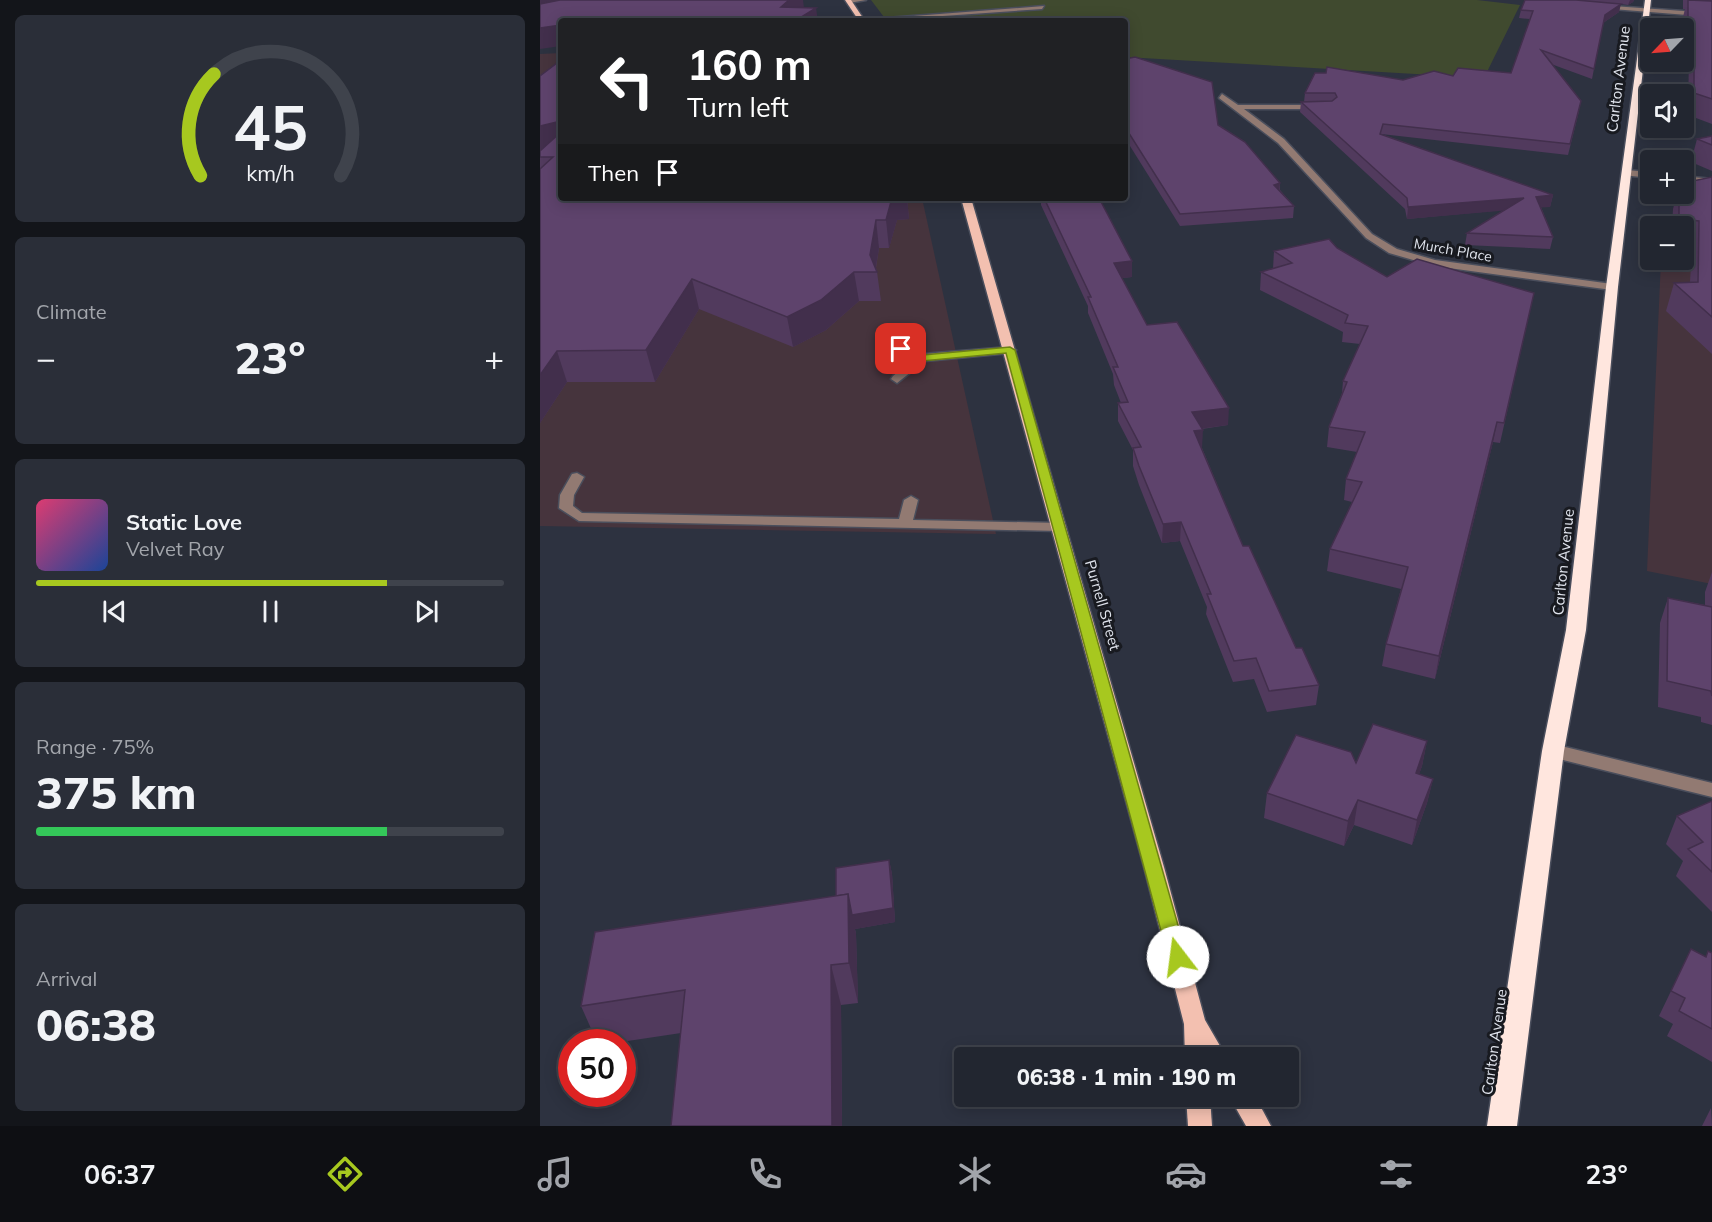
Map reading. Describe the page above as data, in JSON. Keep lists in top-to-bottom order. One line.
{"streets":{"highway":["Carlton Avenue"],"main road":["Purnell Street"],"street":["Murch Place"]},"crossings":[["Carlton Avenue","Murch Place"]],"north":"bottom left","page":{"map_buttons":["+","−"],"turn":["160 m","Turn left"],"then":"Then","tile":["Climate",["Range · 75%","375 km"],["Arrival","06:38"]],"heat":["−","23°","+"],"song":["Static Love","Velvet Ray"],"limit":"50","trip":"06:38 · 1 min · 190 m","tabs":["06:37","23°"],"gauge":["45","km/h"]}}
